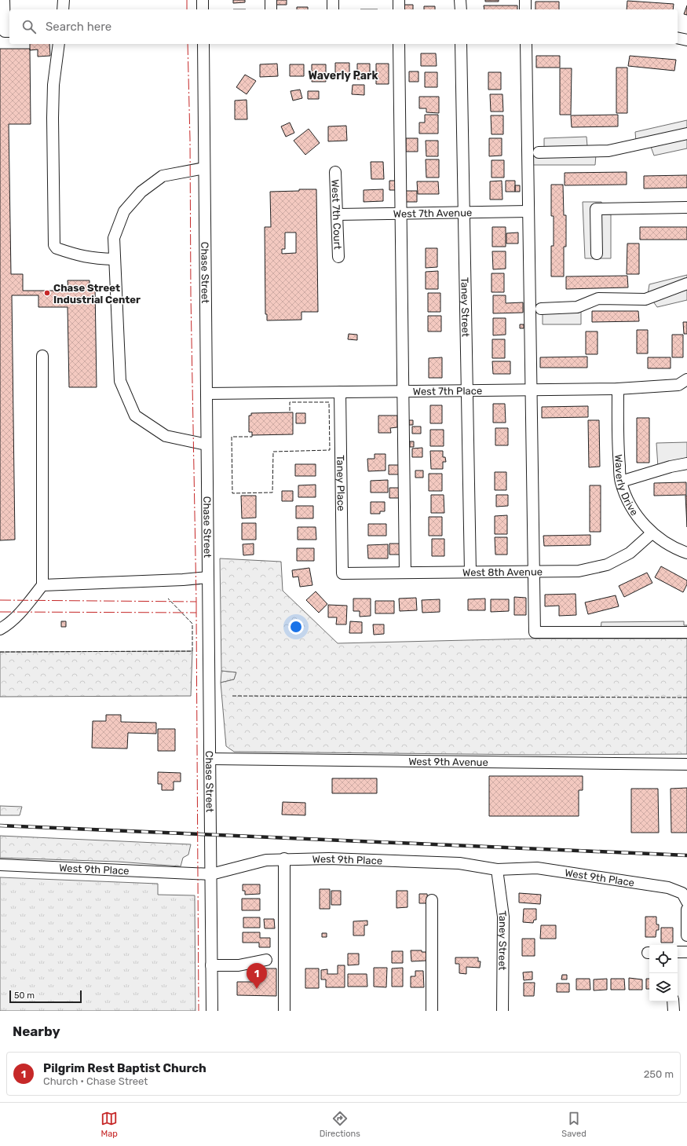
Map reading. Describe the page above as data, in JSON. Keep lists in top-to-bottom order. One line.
{"streets":{"street":["West 7th Avenue","West 7th Court","Chase Street","Taney Street","West 7th Place","Taney Place","Waverly Drive","West 8th Avenue","West 9th Avenue","West 9th Place"]},"crossings":[["West 7th Avenue","West 7th Court"],["West 7th Avenue","Taney Street"],["Chase Street","West 7th Place"],["Chase Street","West 9th Avenue"],["Chase Street","West 9th Place"],["Taney Street","West 7th Place"],["Taney Street","West 8th Avenue"],["Taney Street","West 9th Place"],["West 7th Place","Taney Place"],["West 7th Place","Waverly Drive"],["Taney Place","West 8th Avenue"],["Waverly Drive","West 8th Avenue"]],"districts":["Waverly Park"],"places":["Chase Street Industrial Center"],"scale_bar":"50 m","page":{"search":"Search here","pins":"1","scale":"50 m","heading":"Nearby","list":[{"mark":"1","name":"Pilgrim Rest Baptist Church","note":"Church · Chase Street","value":"250 m"}],"nav":["Map","Directions","Saved"]}}
